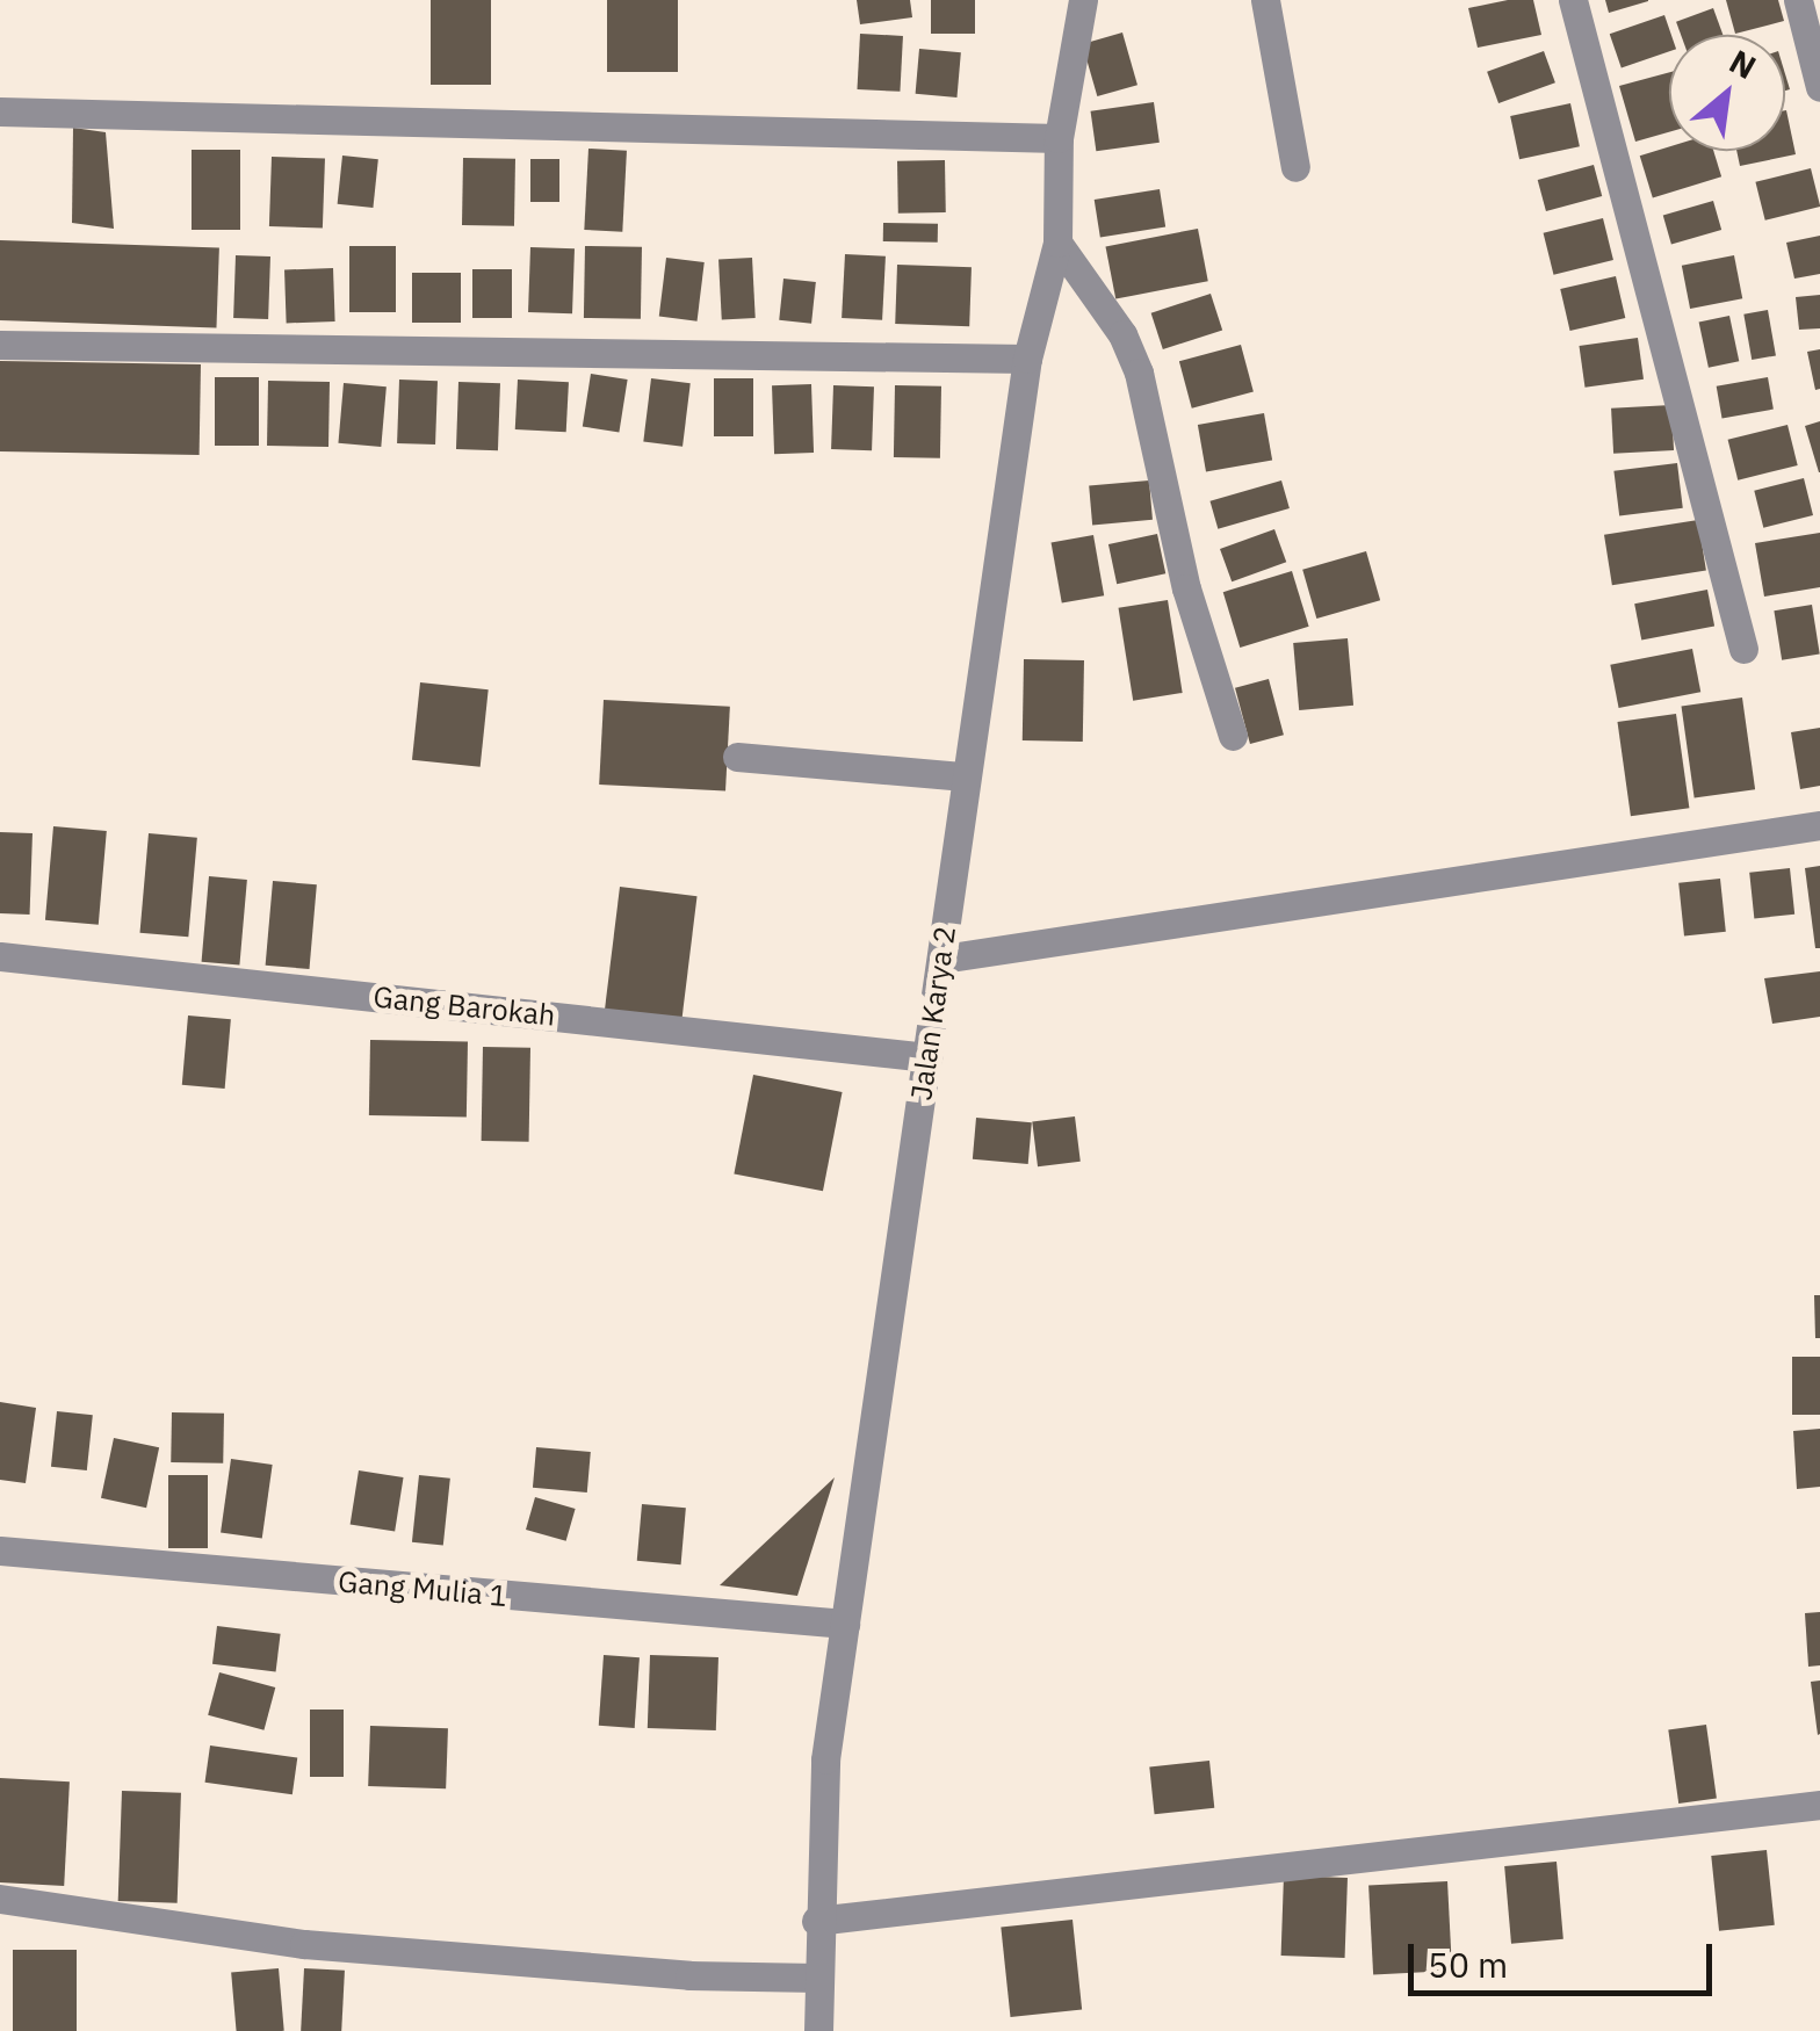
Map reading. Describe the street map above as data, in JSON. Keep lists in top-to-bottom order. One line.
{"streets":{"street":["Gang Barokah","Jalan Karya 2","Gang Mulia 1"]},"crossings":[["Gang Barokah","Jalan Karya 2"],["Jalan Karya 2","Gang Mulia 1"]],"scale_bar":"50 m","north":"top right"}
